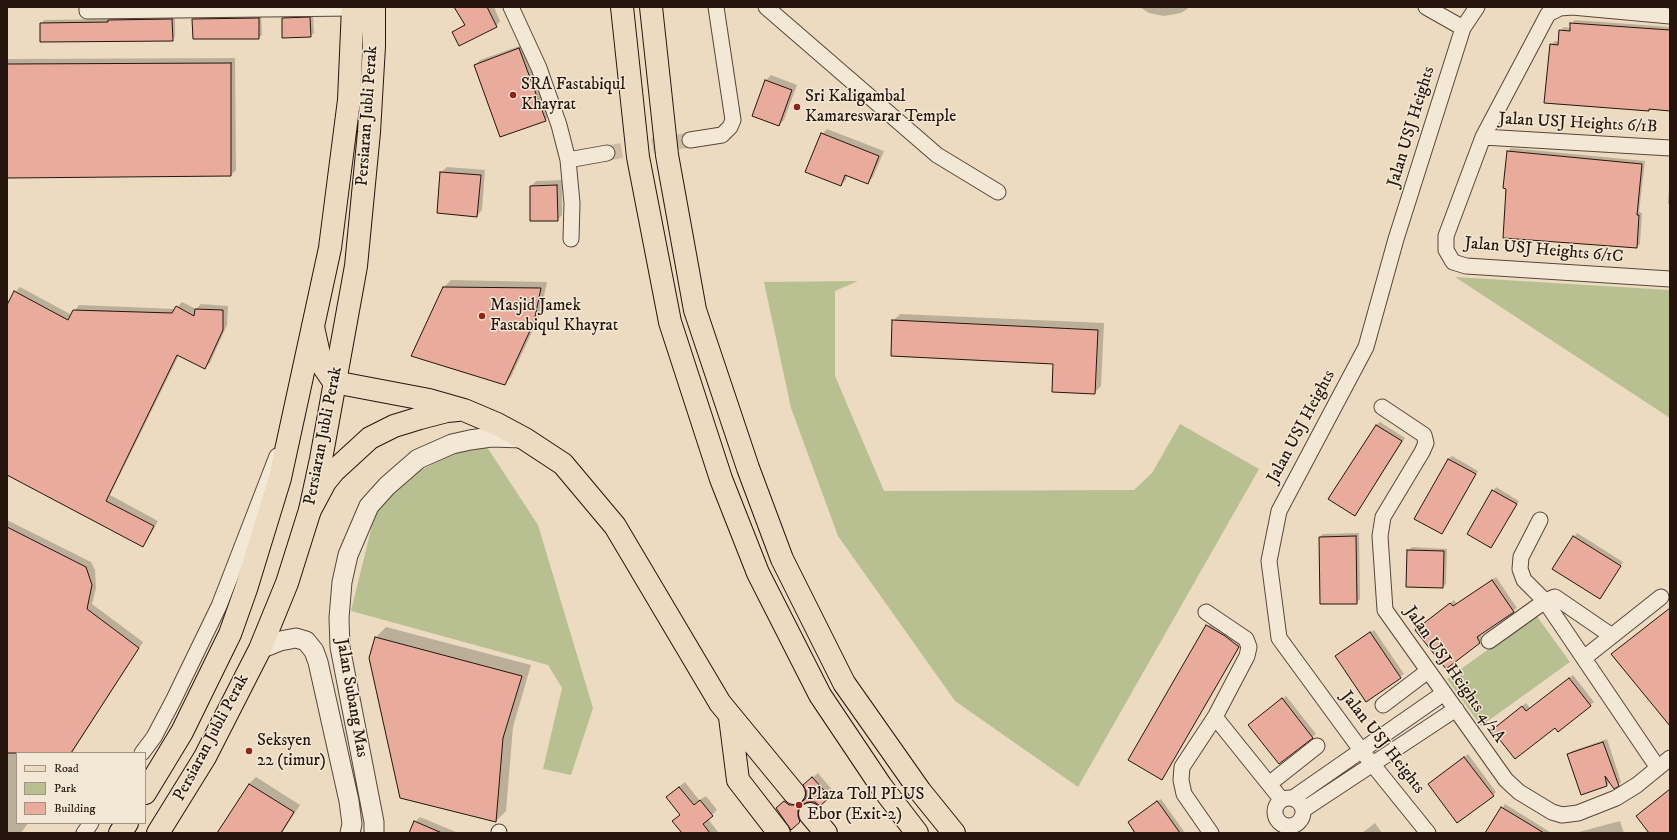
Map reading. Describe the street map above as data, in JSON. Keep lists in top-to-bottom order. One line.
{"streets":{"main road":["Persiaran Jubli Perak"],"street":["Jalan USJ Heights 6/1B","Jalan USJ Heights","Jalan USJ Heights 6/1C","Jalan USJ Heights 4/2A","Jalan Subang Mas"]},"crossings":[["Persiaran Jubli Perak","Jalan Subang Mas"],["Jalan USJ Heights 6/1B","Jalan USJ Heights 6/1C"]],"places":["SRA Fastabiqul Khayrat","Sri Kaligambal Kamareswarar Temple","Masjid Jamek Fastabiqul Khayrat","Seksyen 22 (timur)","Plaza Toll PLUS Ebor (Exit-2)"],"legend":["Road","Park","Building"]}
